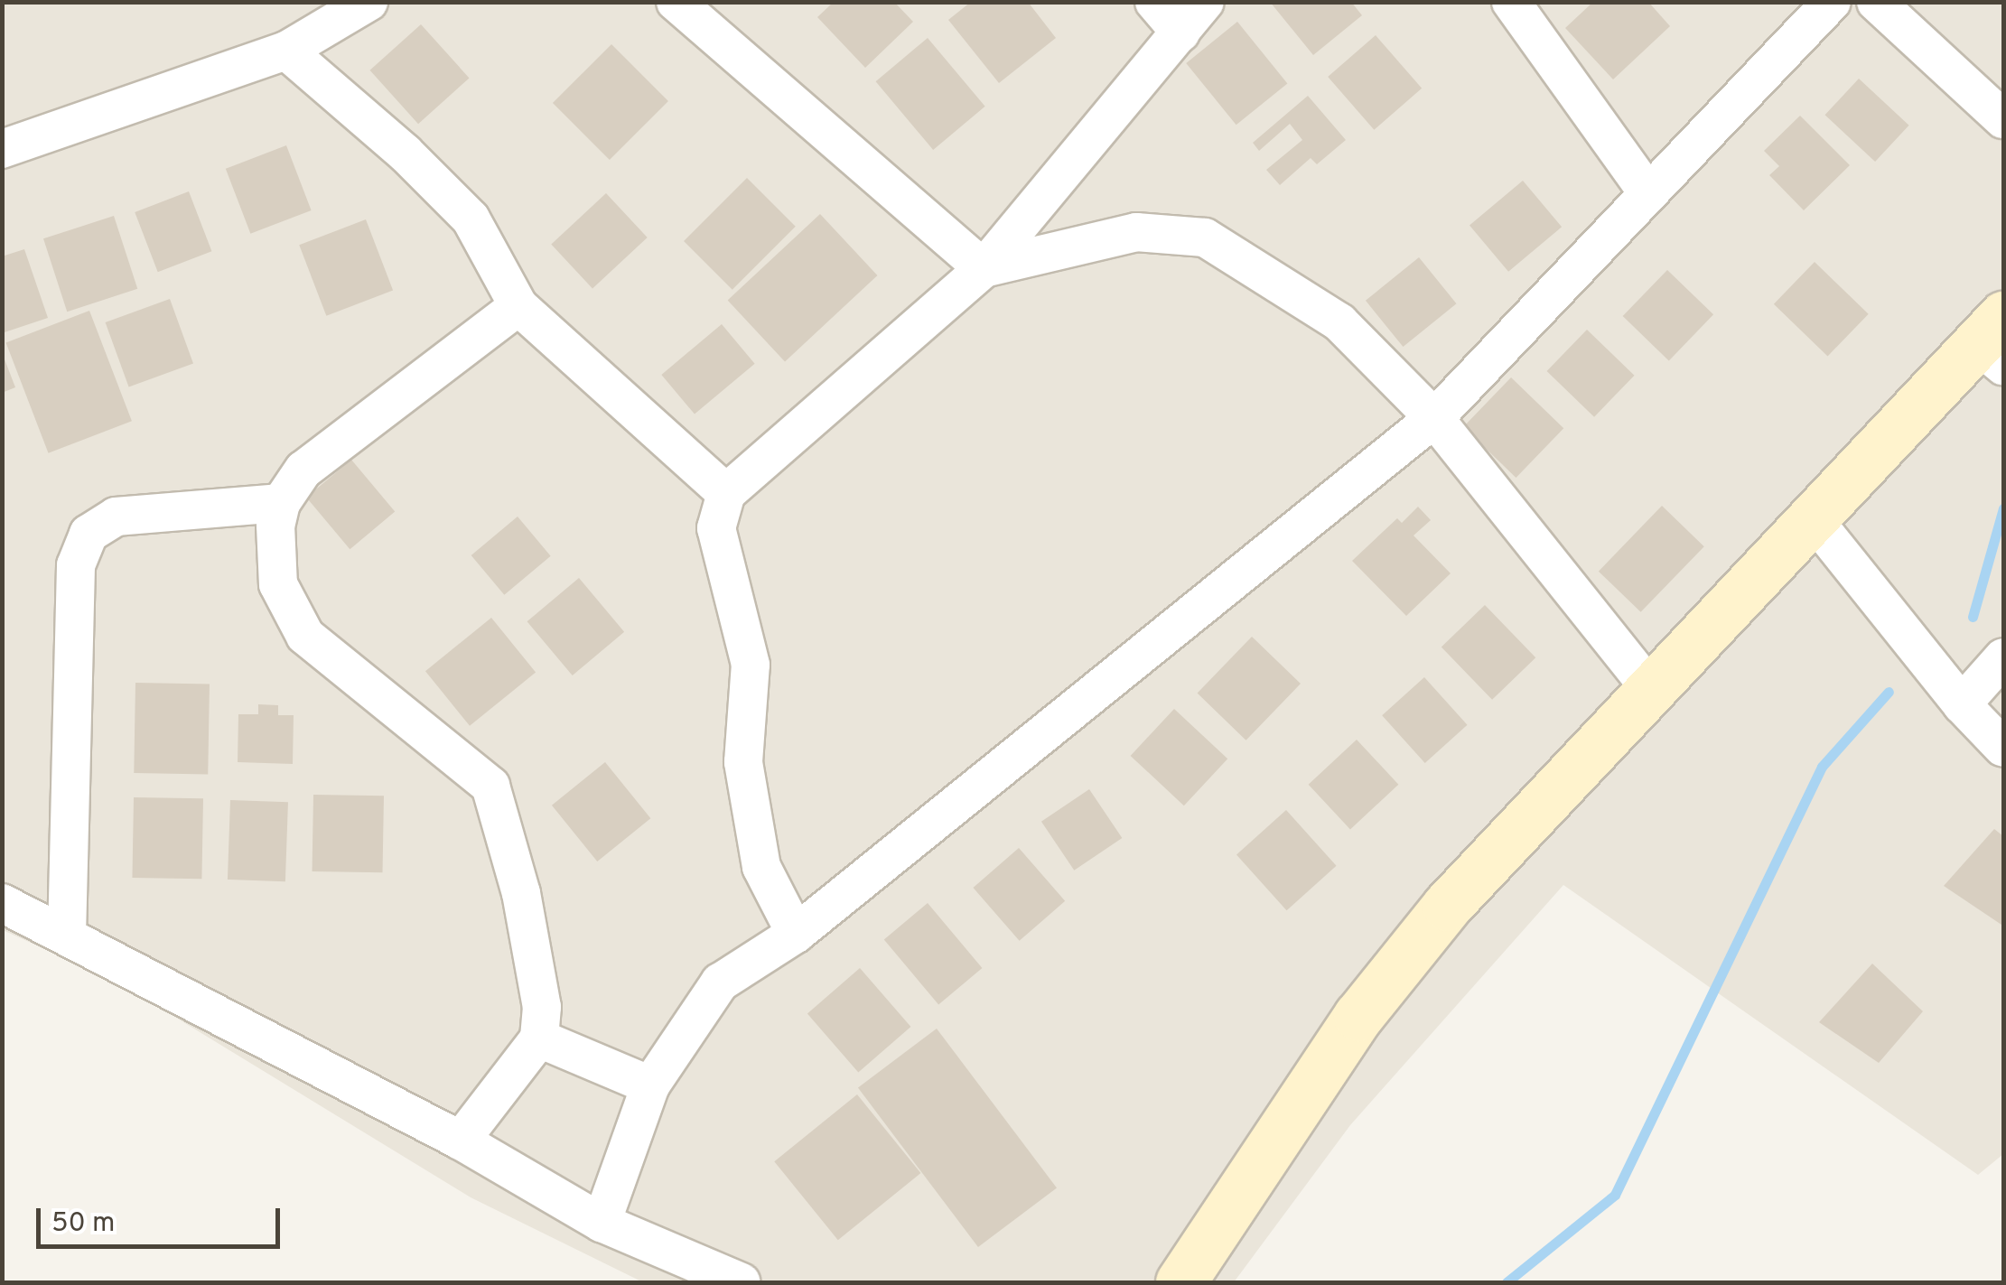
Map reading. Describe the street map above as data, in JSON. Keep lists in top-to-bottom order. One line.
{"scale_bar":"50 m"}
